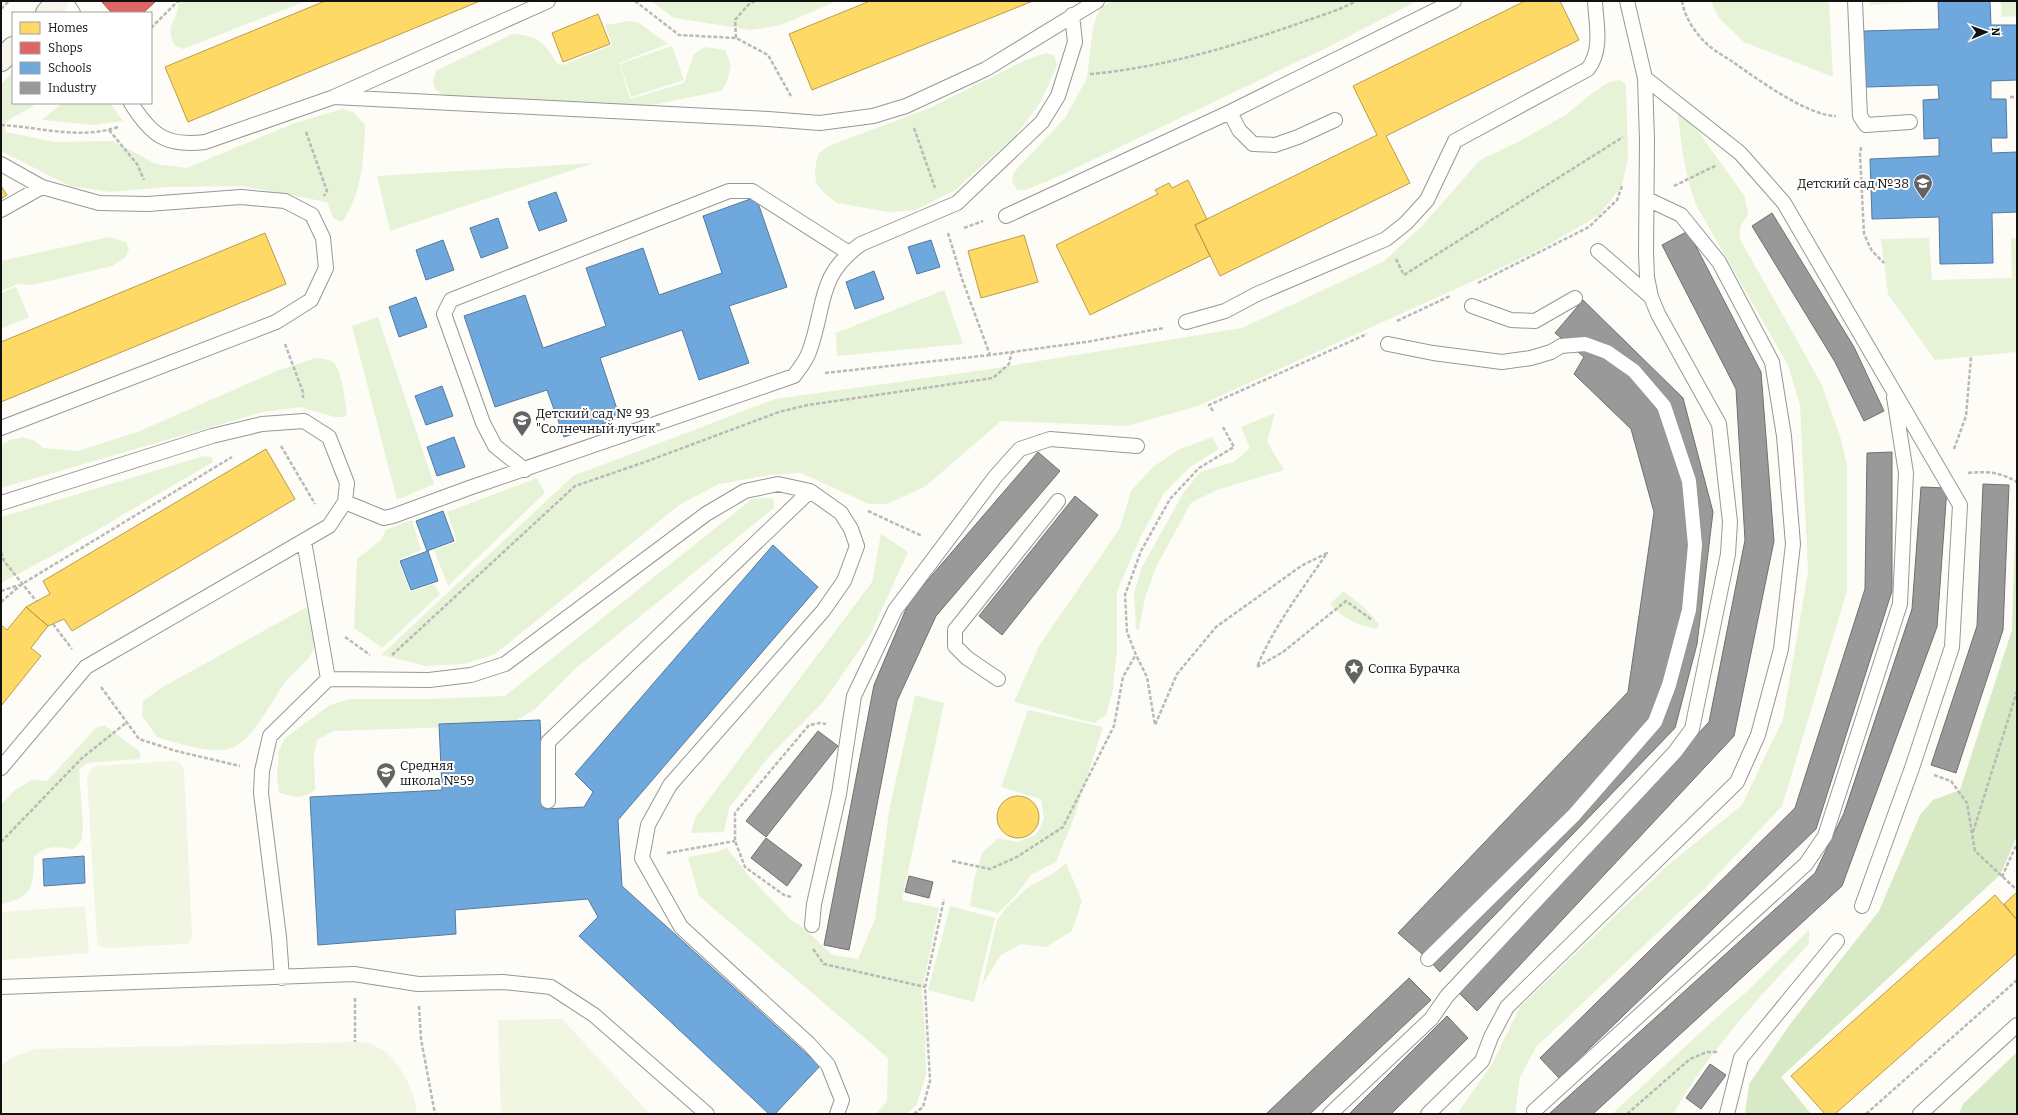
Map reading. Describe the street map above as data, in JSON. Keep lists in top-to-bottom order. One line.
{"places":{"school or university":["Детский сад №38","Детский сад № 93 \"Солнечный лучик\"","Средняя школа №59"],"place":["Сопка Бурачка"]},"legend":["Homes","Shops","Schools","Industry"],"north":"right"}
